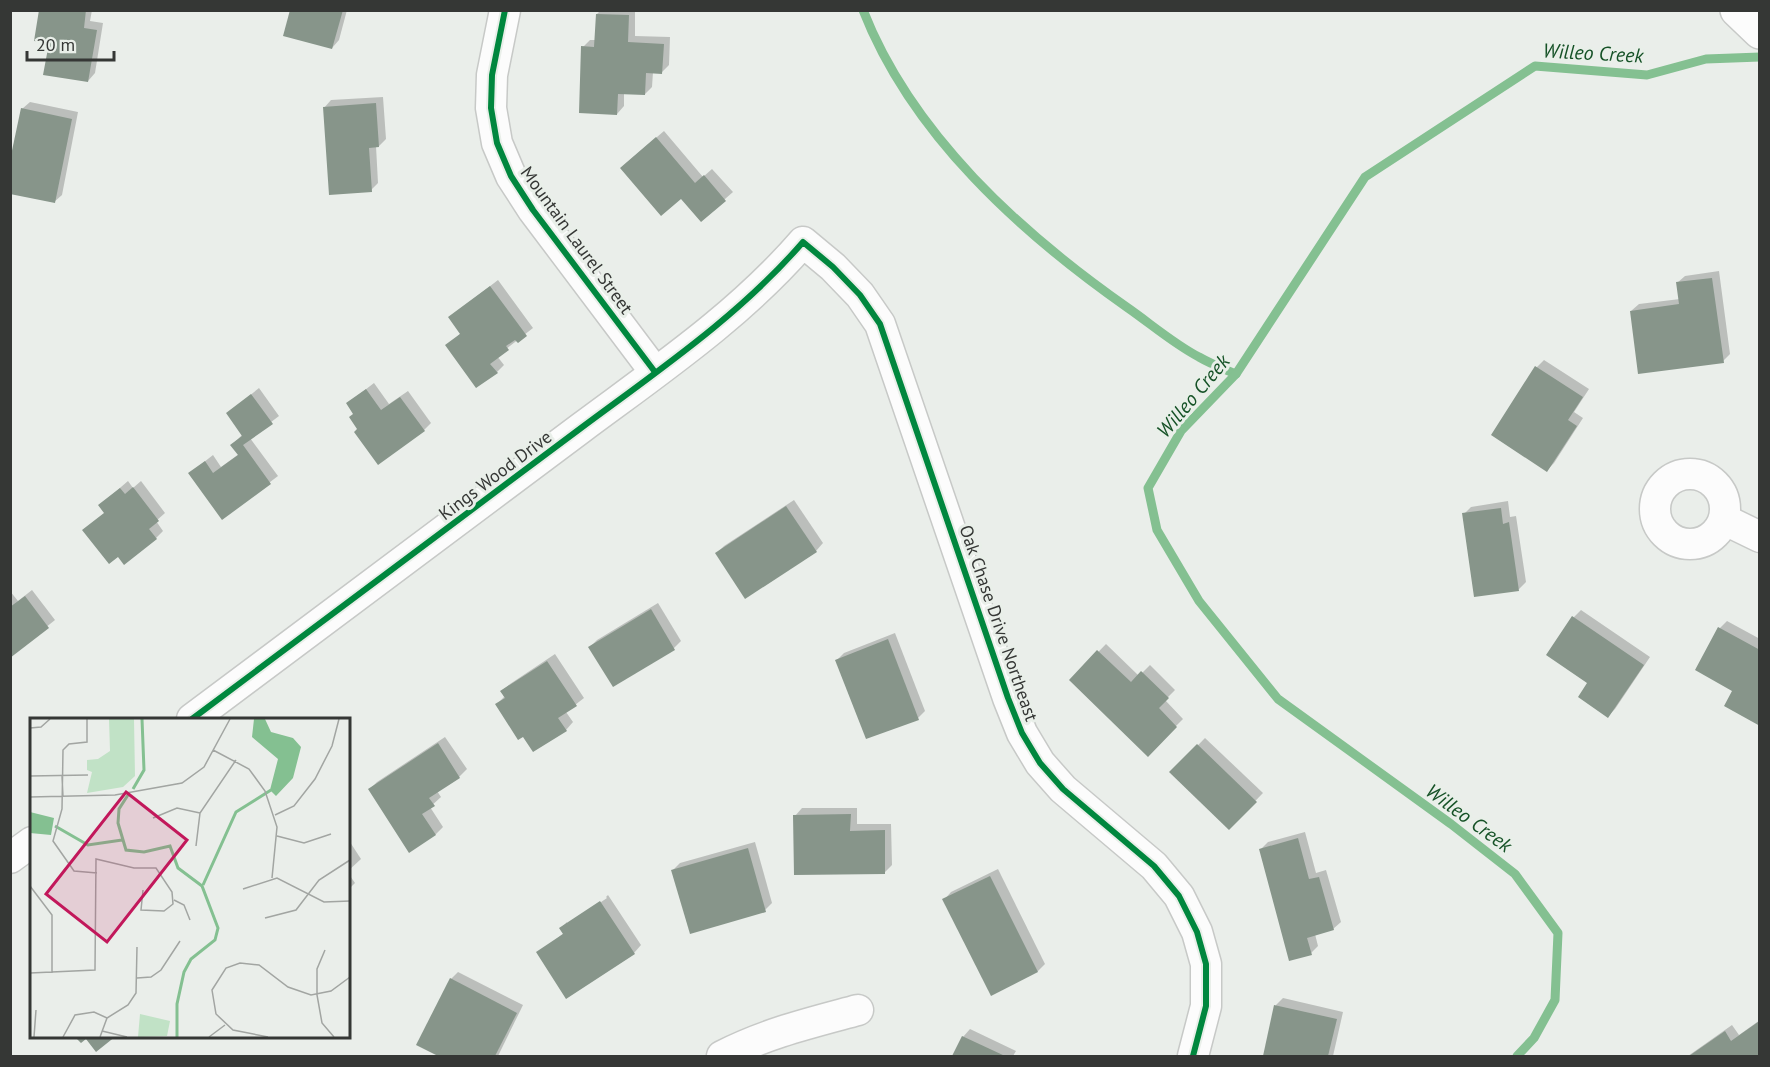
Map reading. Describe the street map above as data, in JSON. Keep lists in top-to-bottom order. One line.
{"streets":{"street":["Mountain Laurel Street","Kings Wood Drive","Oak Chase Drive Northeast"]},"crossings":[["Mountain Laurel Street","Kings Wood Drive"],["Kings Wood Drive","Oak Chase Drive Northeast"]],"water":["Willeo Creek"],"scale_bar":"20 m"}
